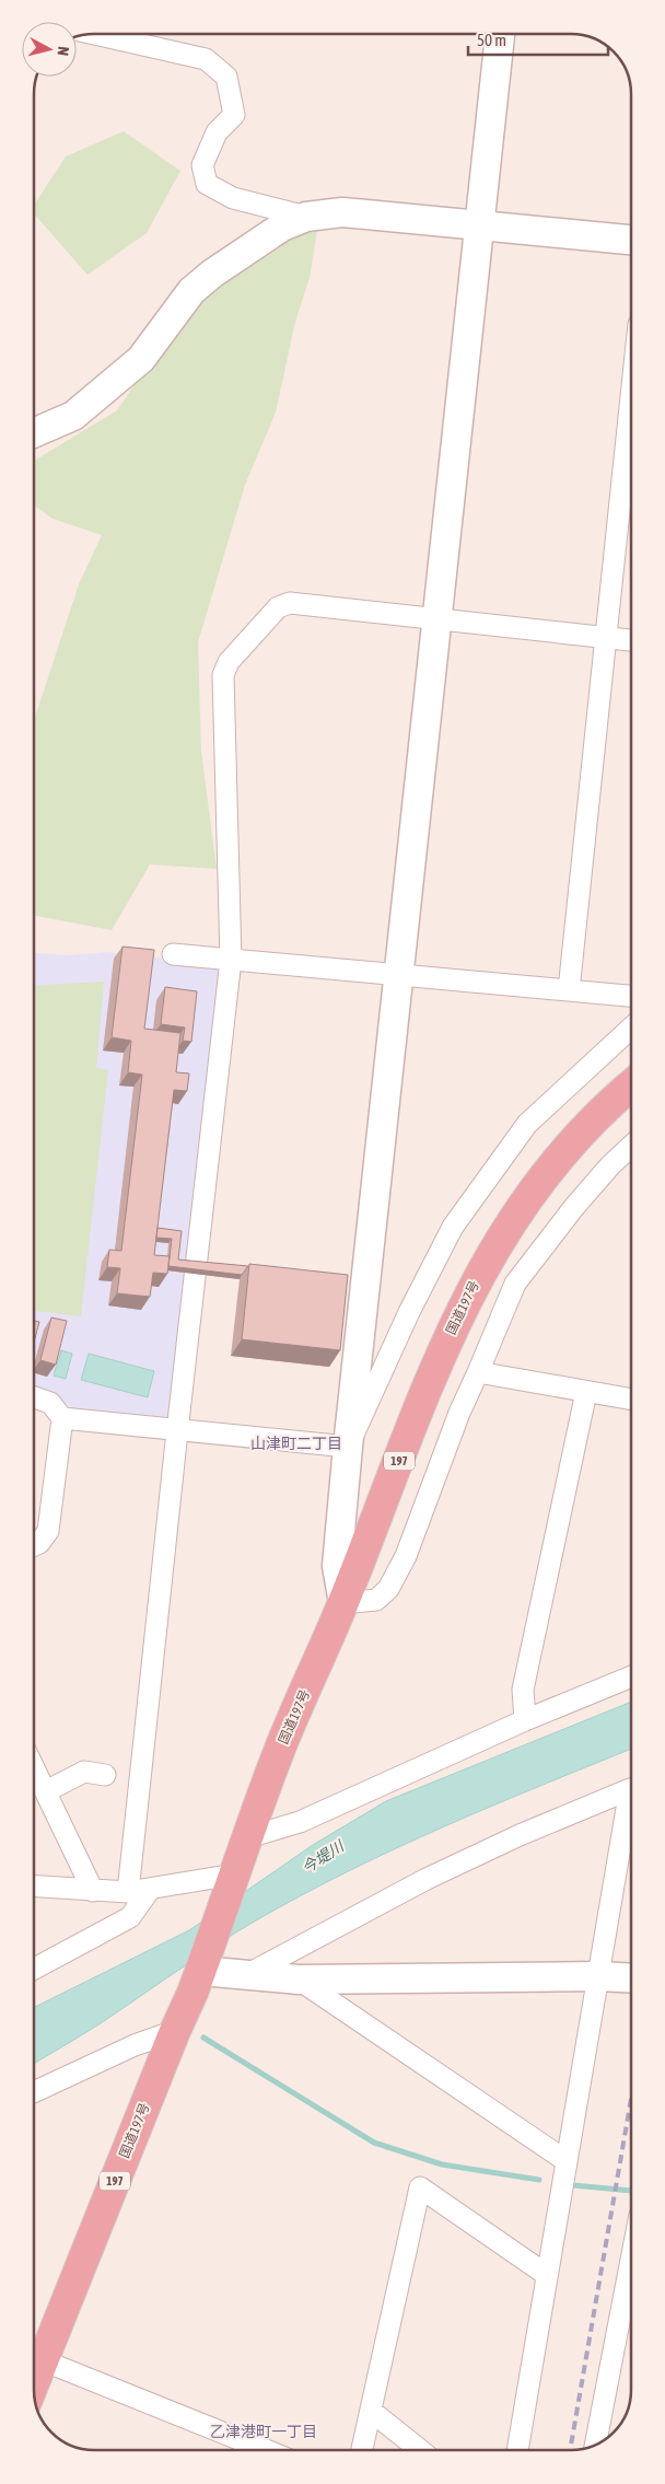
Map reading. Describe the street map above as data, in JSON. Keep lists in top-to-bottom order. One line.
{"streets":{"highway":["国道197号","197"]},"districts":["山津町二丁目","乙津港町一丁目"],"water":["今堤川"],"scale_bar":"50 m","north":"right"}
